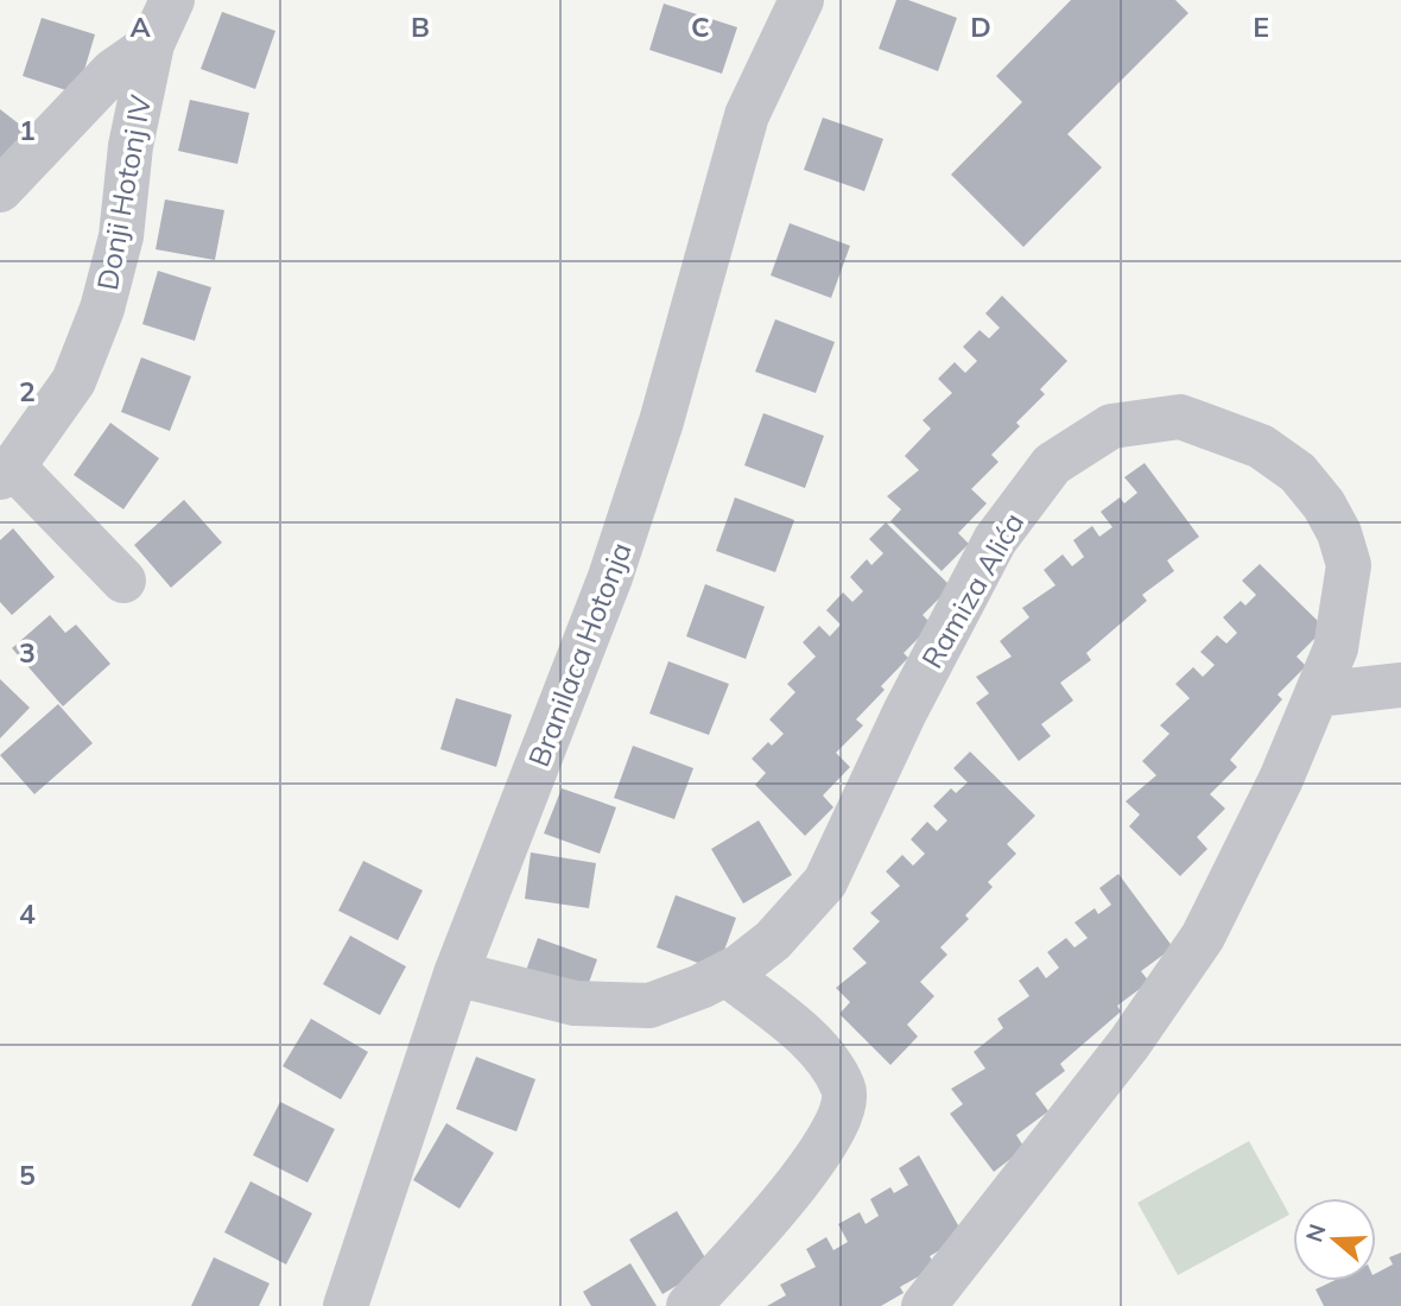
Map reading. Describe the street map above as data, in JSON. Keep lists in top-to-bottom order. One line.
{"streets":{"street":["Donji Hotonj IV","Ramiza Alića","Branilaca Hotonja"]},"crossings":[["Ramiza Alića","Branilaca Hotonja"]],"north":"left","grid":{"columns":["A","B","C","D","E"],"rows":["1","2","3","4","5"]}}
